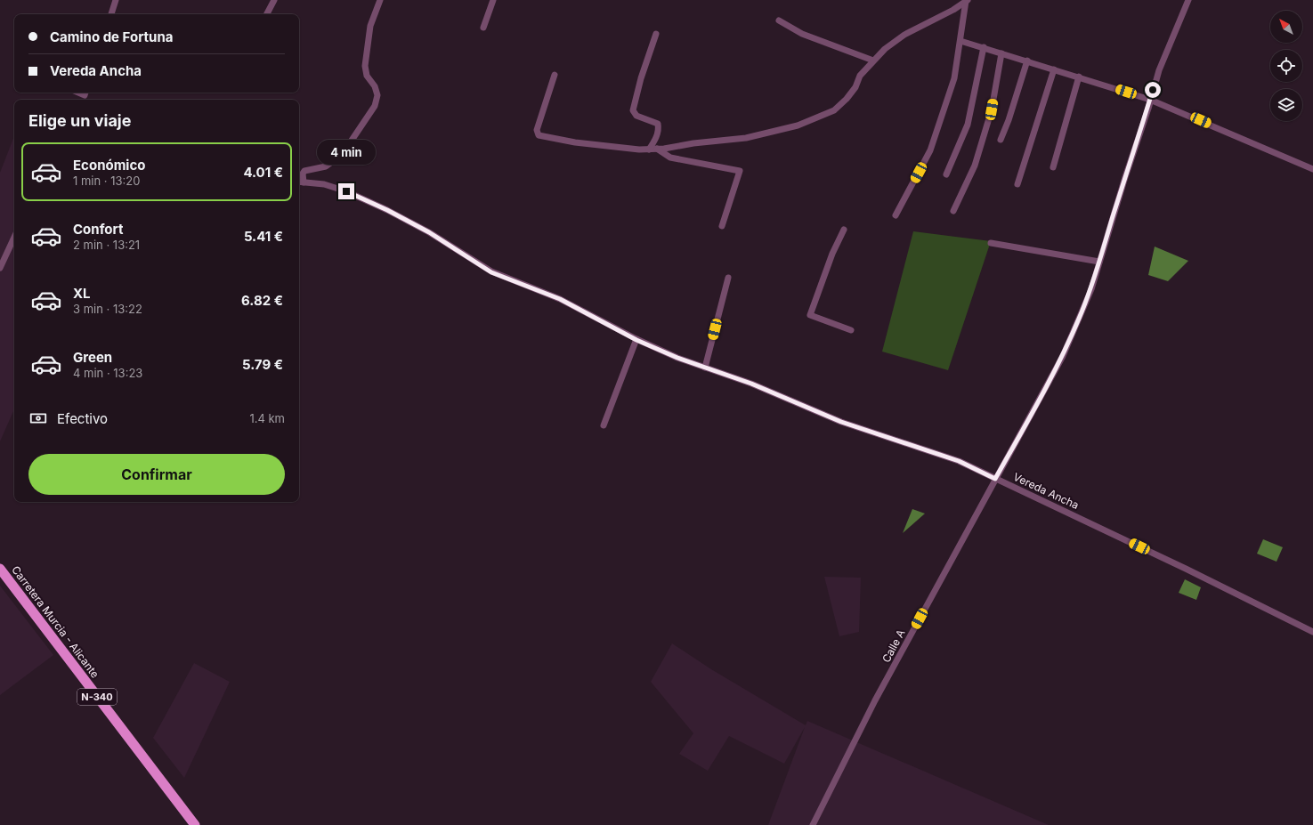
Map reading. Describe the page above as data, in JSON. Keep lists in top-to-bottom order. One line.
{"streets":{"highway":["Carretera Murcia - Alicante","N-340"],"street":["Vereda Ancha","Calle A"]},"crossings":[["Vereda Ancha","Calle A"]],"north":"top left","page":{"banner":["Camino de Fortuna","Vereda Ancha"],"heading":"Elige un viaje","bubble":"4 min","list":[{"name":"Económico","note":"1 min · 13:20","value":"4.01 €"},{"name":"Confort","note":"2 min · 13:21","value":"5.41 €"},{"name":"XL","note":"3 min · 13:22","value":"6.82 €"},{"name":"Green","note":"4 min · 13:23","value":"5.79 €"}],"pay":["Efectivo","1.4 km"],"buttons":"Confirmar"}}
